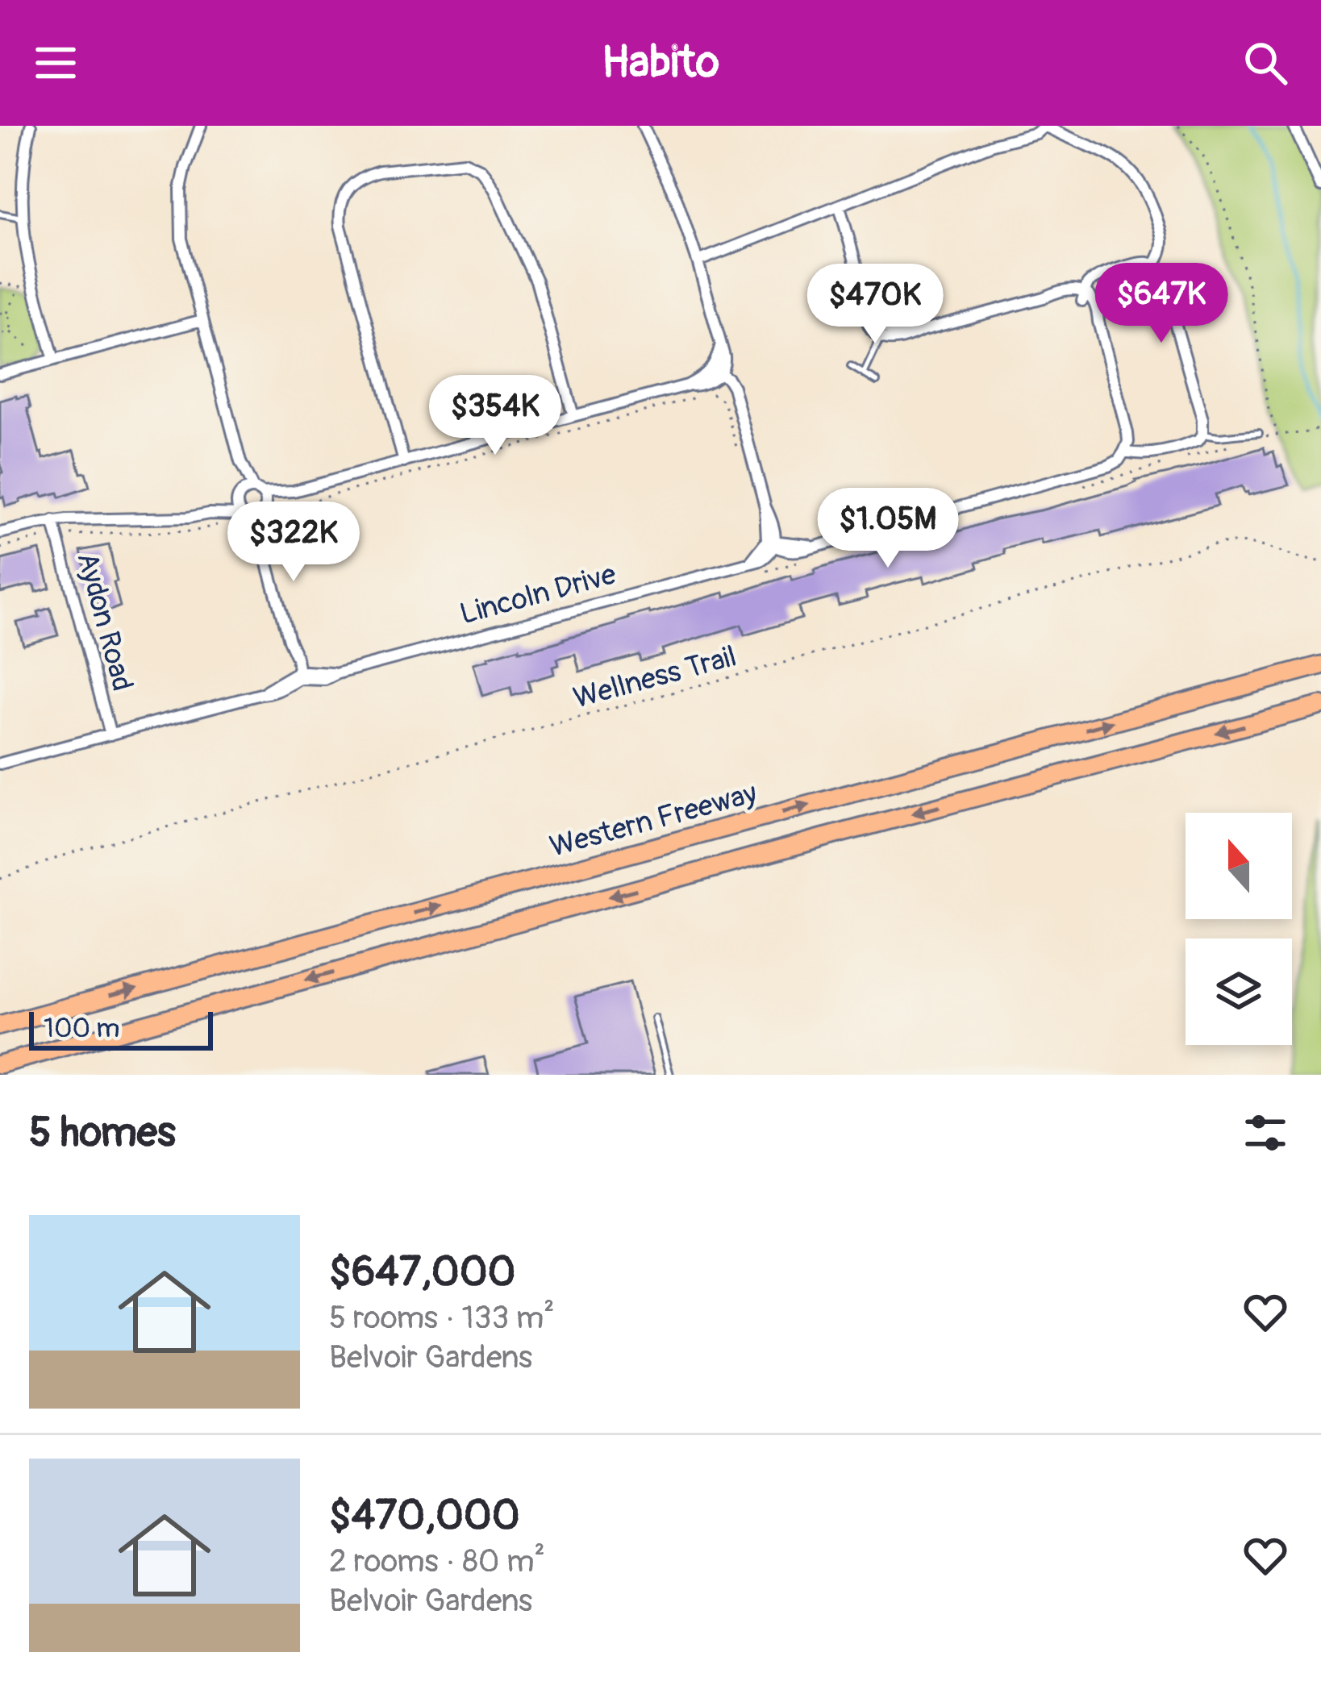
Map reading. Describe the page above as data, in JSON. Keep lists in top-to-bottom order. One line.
{"streets":{"highway":["Western Freeway"],"street":["Lincoln Drive","Aydon Road"],"path":["Wellness Trail"]},"crossings":[["Lincoln Drive","Aydon Road"]],"scale_bar":"100 m","north":"top","page":{"header":"Habito","price":["$647K","$470K","$354K","$1.05M","$322K"],"scale":"100 m","heading":"5 homes","list":[{"name":"$647,000","note":"5 rooms · 133 m² · Belvoir Gardens"},{"name":"$470,000","note":"2 rooms · 80 m² · Belvoir Gardens"}]}}
